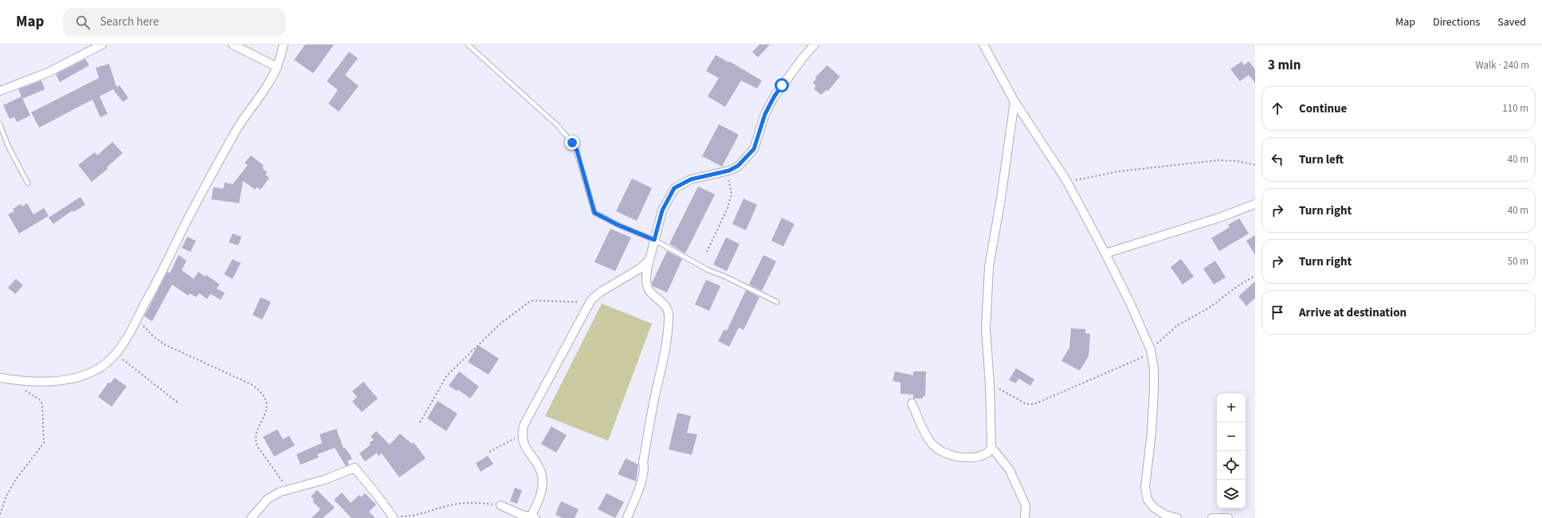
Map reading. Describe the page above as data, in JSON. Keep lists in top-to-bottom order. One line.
{"page":{"header":"Map","search":"Search here","nav":["Map","Directions","Saved"],"heading":["3 min","Walk · 240 m"],"list":[["Continue","110 m"],["Turn left","40 m"],["Turn right","40 m"],["Turn right","50 m"],"Arrive at destination"],"map_buttons":["+","−"]}}
